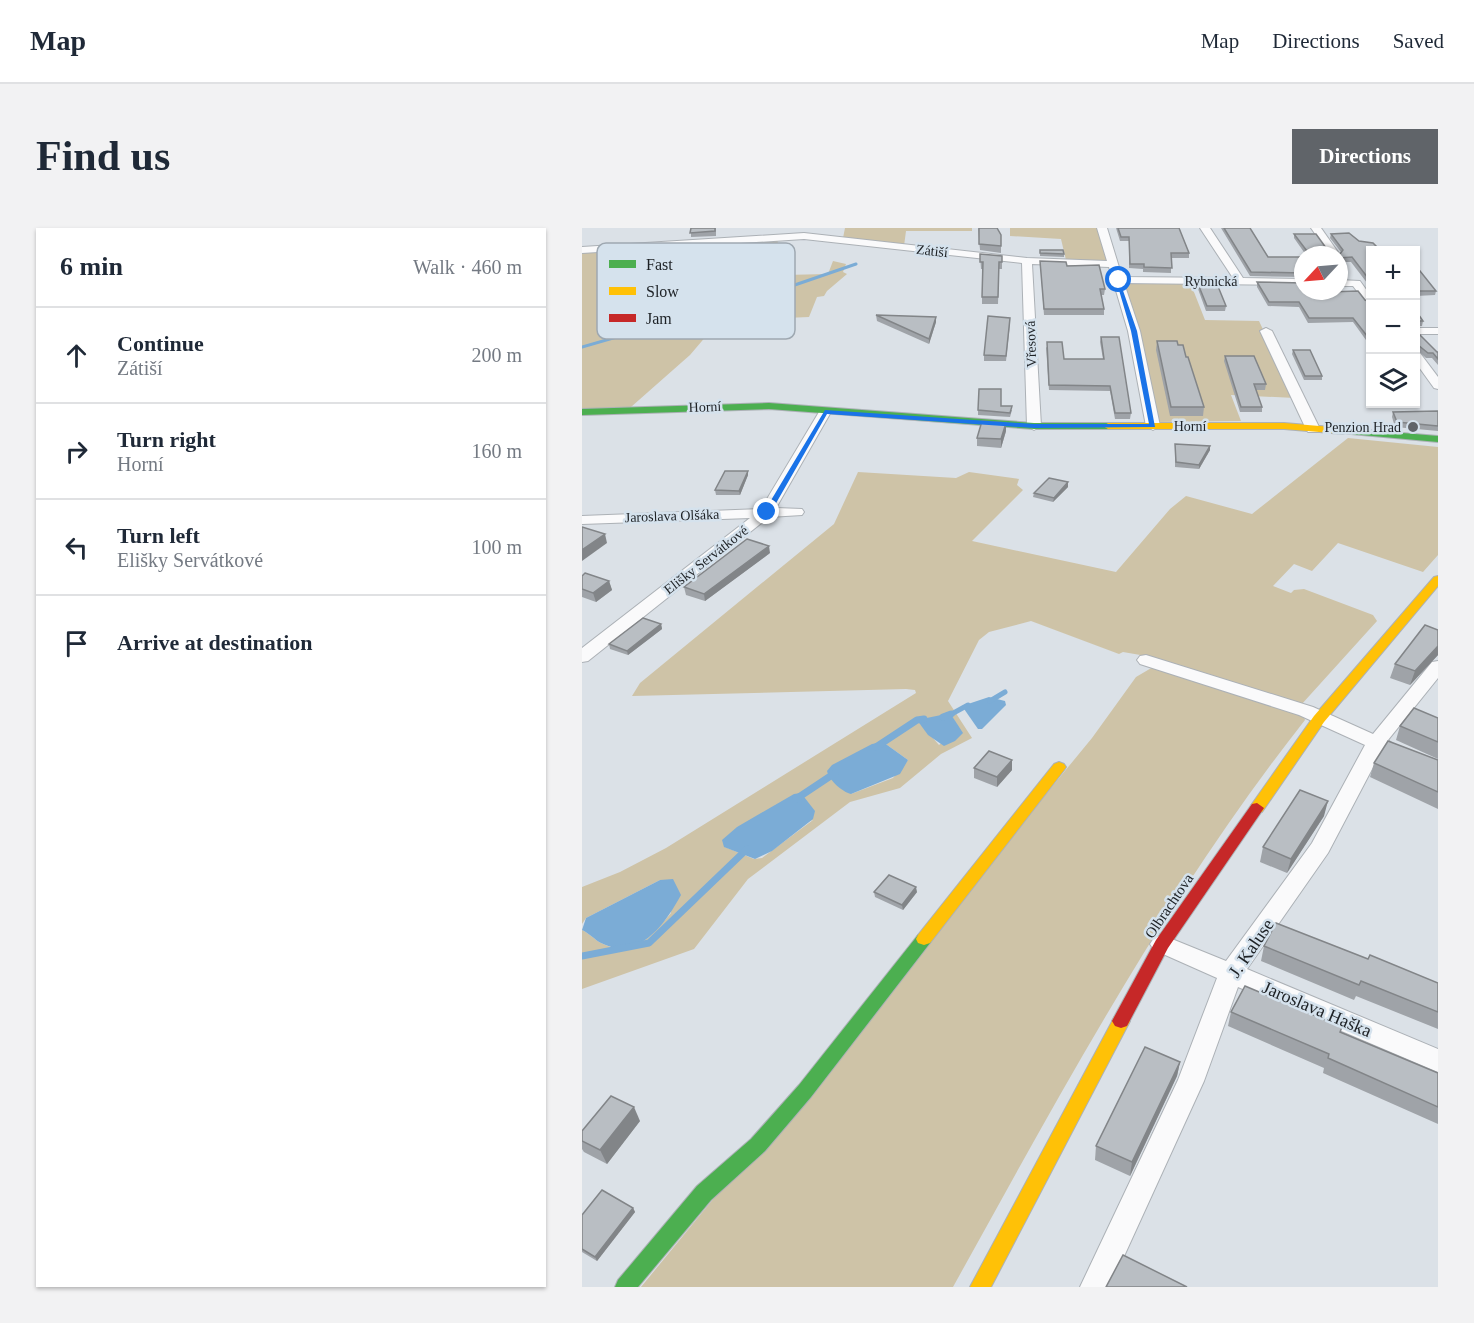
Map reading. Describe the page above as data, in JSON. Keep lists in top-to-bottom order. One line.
{"streets":{"street":["Zátiší","Rybnická","Vřesová","Horní","Jaroslava Olšáka","Elišky Servátkové","Olbrachtova","J. Kaluse","Jaroslava Haška"]},"crossings":[["Zátiší","Vřesová"],["Vřesová","Horní"],["Horní","Elišky Servátkové"],["Jaroslava Olšáka","Elišky Servátkové"],["Olbrachtova","Jaroslava Haška"],["J. Kaluse","Jaroslava Haška"]],"places":["Penzion Hrad"],"legend":["Fast","Slow","Jam"],"north":"bottom left","page":{"header":"Map","nav":["Map","Directions","Saved"],"buttons":"Directions","title":"Find us","heading":["6 min","Walk · 460 m"],"map_buttons":["+","−"],"list":[["Continue","Zátiší","200 m"],["Turn right","Horní","160 m"],["Turn left","Elišky Servátkové","100 m"],"Arrive at destination"]}}
